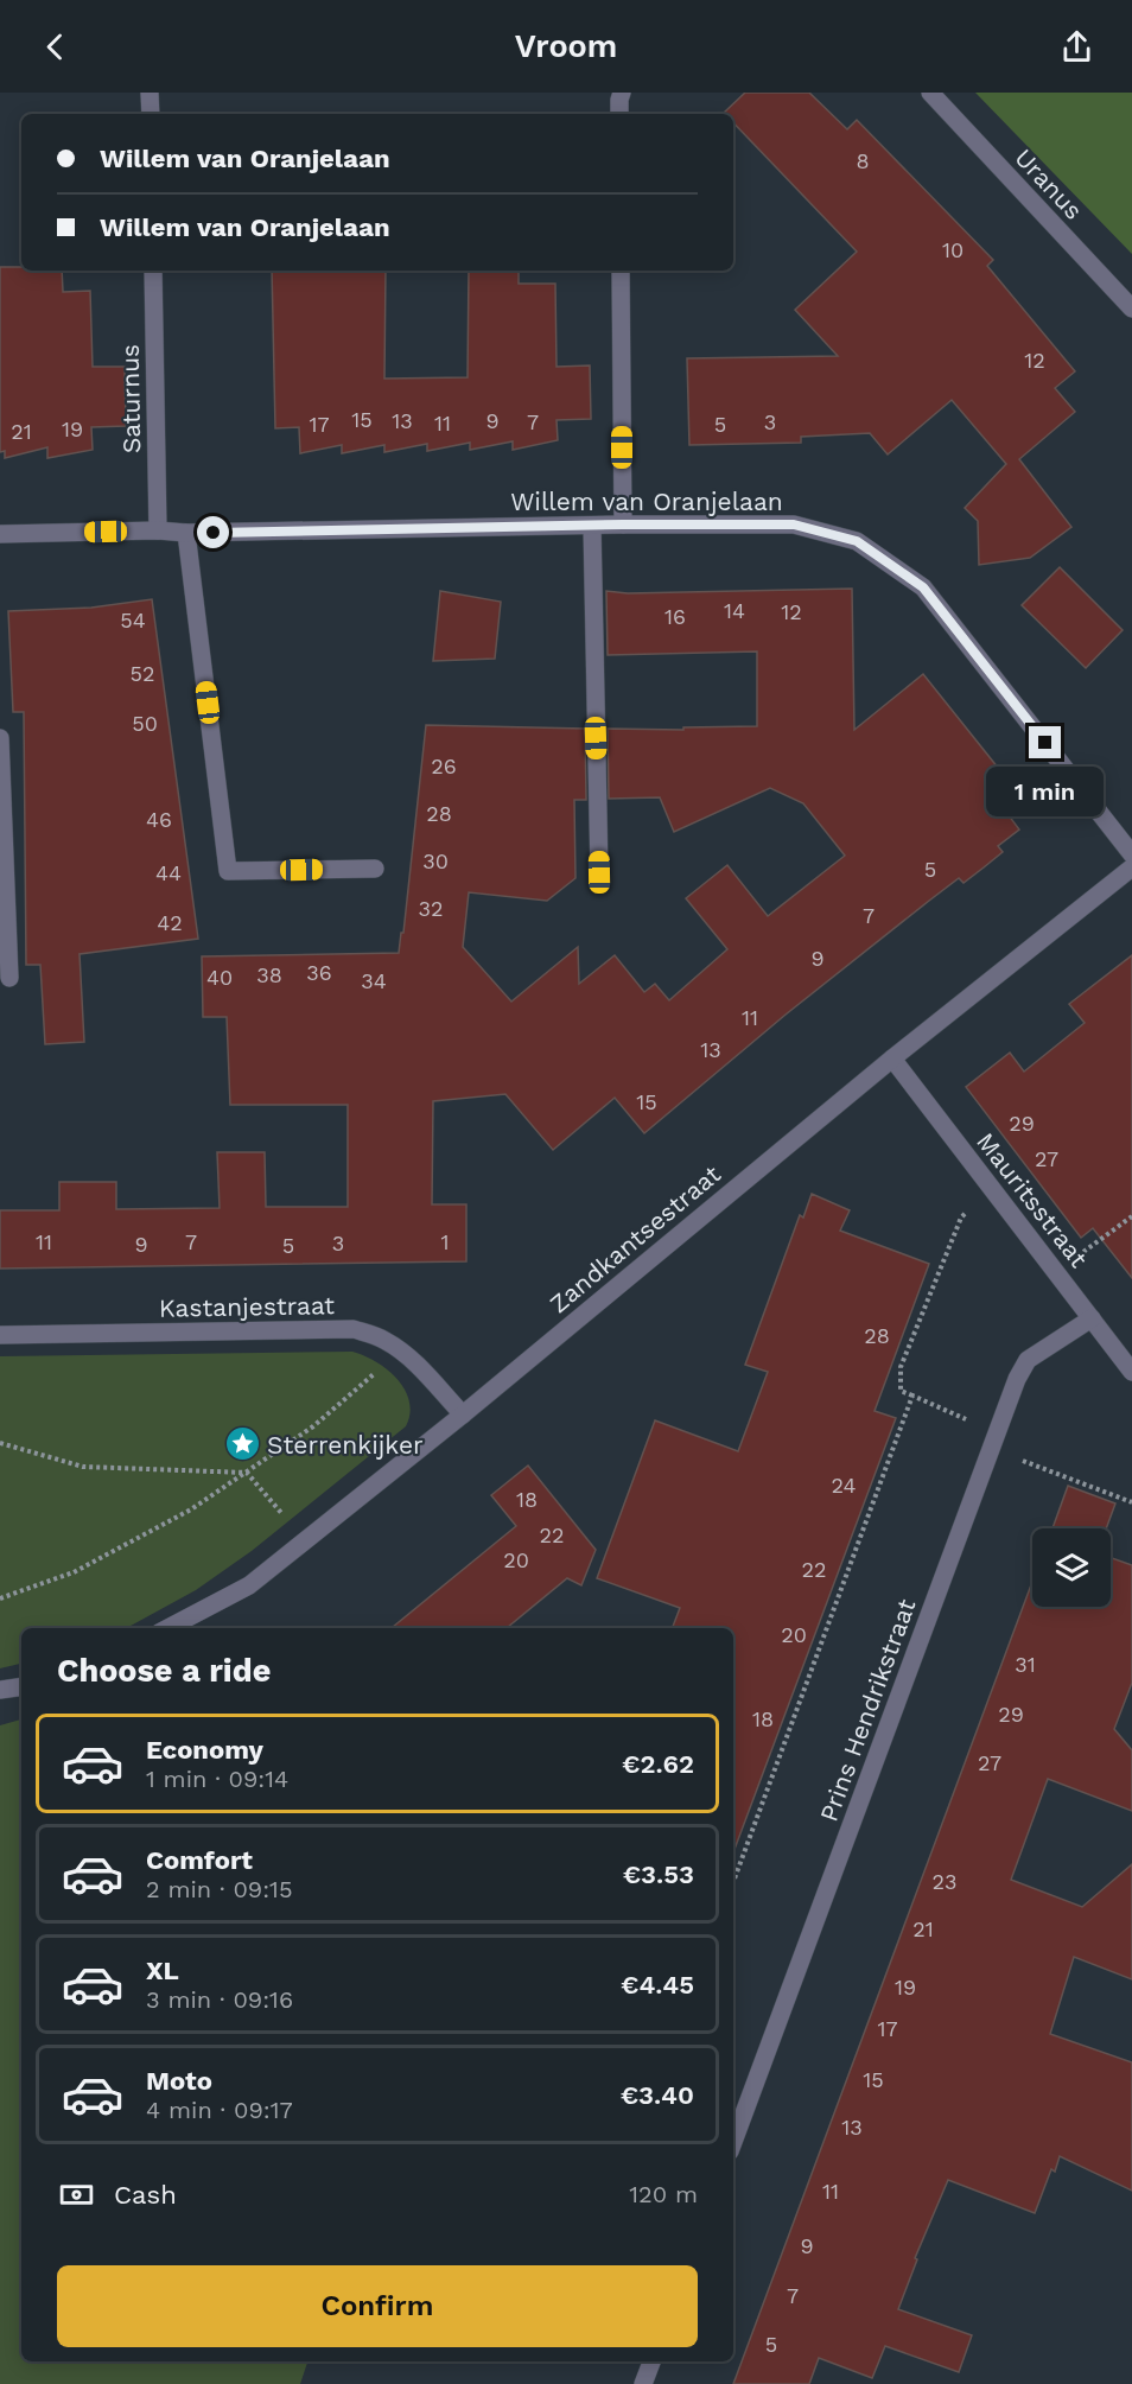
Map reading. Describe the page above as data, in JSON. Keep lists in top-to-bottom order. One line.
{"streets":{"street":["Uranus","Saturnus","Willem van Oranjelaan","Mauritsstraat","Zandkantsestraat","Kastanjestraat","Prins Hendrikstraat"]},"crossings":[["Saturnus","Willem van Oranjelaan"],["Mauritsstraat","Zandkantsestraat"],["Mauritsstraat","Prins Hendrikstraat"],["Zandkantsestraat","Kastanjestraat"]],"places":{"place":["Sterrenkijker"]},"house_numbers":["8","10","12","15","13","9","7","3","11","17","5","19","21","14","12","16","54","52","50","26","28","46","30","5","44","32","7","42","9","36","38","40","34","11","13","15","29","27","11","7","1","3","9","5","28","24","18","22","20","22","20","31","29","18","27","23","21","19","17","15","13","11","9","7","5"],"page":{"header":"Vroom","banner":["Willem van Oranjelaan","Willem van Oranjelaan"],"bubble":"1 min","heading":"Choose a ride","list":[{"name":"Economy","note":"1 min · 09:14","value":"€2.62"},{"name":"Comfort","note":"2 min · 09:15","value":"€3.53"},{"name":"XL","note":"3 min · 09:16","value":"€4.45"},{"name":"Moto","note":"4 min · 09:17","value":"€3.40"}],"pay":["Cash","120 m"],"buttons":"Confirm"}}
